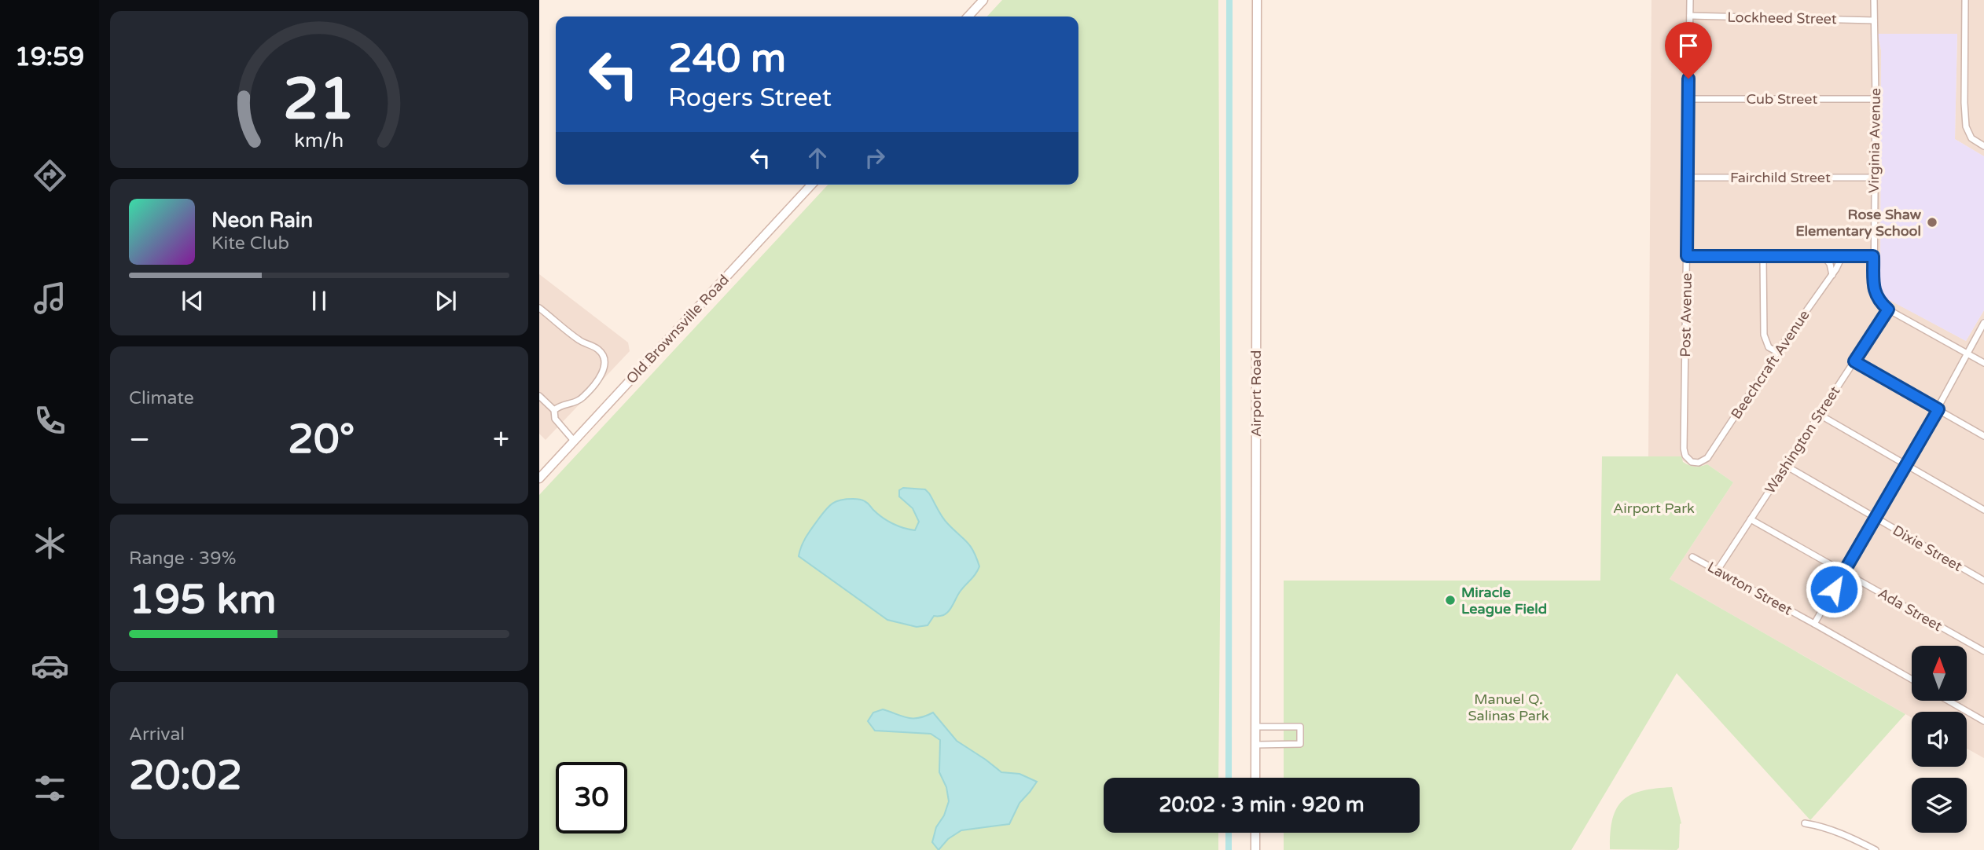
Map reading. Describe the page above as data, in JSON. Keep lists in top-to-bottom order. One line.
{"streets":{"street":["Lockheed Street","Cub Street","Virginia Avenue","Fairchild Street","Post Avenue","Old Brownsville Road","Beechcraft Avenue","Airport Road","Washington Street","Dixie Street","Lawton Street","Ada Street"]},"crossings":[["Lockheed Street","Virginia Avenue"],["Lockheed Street","Post Avenue"],["Cub Street","Virginia Avenue"],["Cub Street","Post Avenue"],["Virginia Avenue","Fairchild Street"],["Virginia Avenue","Washington Street"],["Fairchild Street","Post Avenue"],["Post Avenue","Beechcraft Avenue"],["Washington Street","Dixie Street"],["Washington Street","Lawton Street"],["Washington Street","Ada Street"]],"parks":["Airport Park","Manuel Q. Salinas Park"],"places":["Rose Shaw Elementary School","Miracle League Field"],"north":"top","page":{"tabs":"19:59","turn":["240 m","Rogers Street"],"song":["Neon Rain","Kite Club"],"tile":["Climate",["Range · 39%","195 km"],["Arrival","20:02"]],"heat":["−","20°","+"],"limit":"30","trip":"20:02 · 3 min · 920 m","gauge":["21","km/h"]}}
